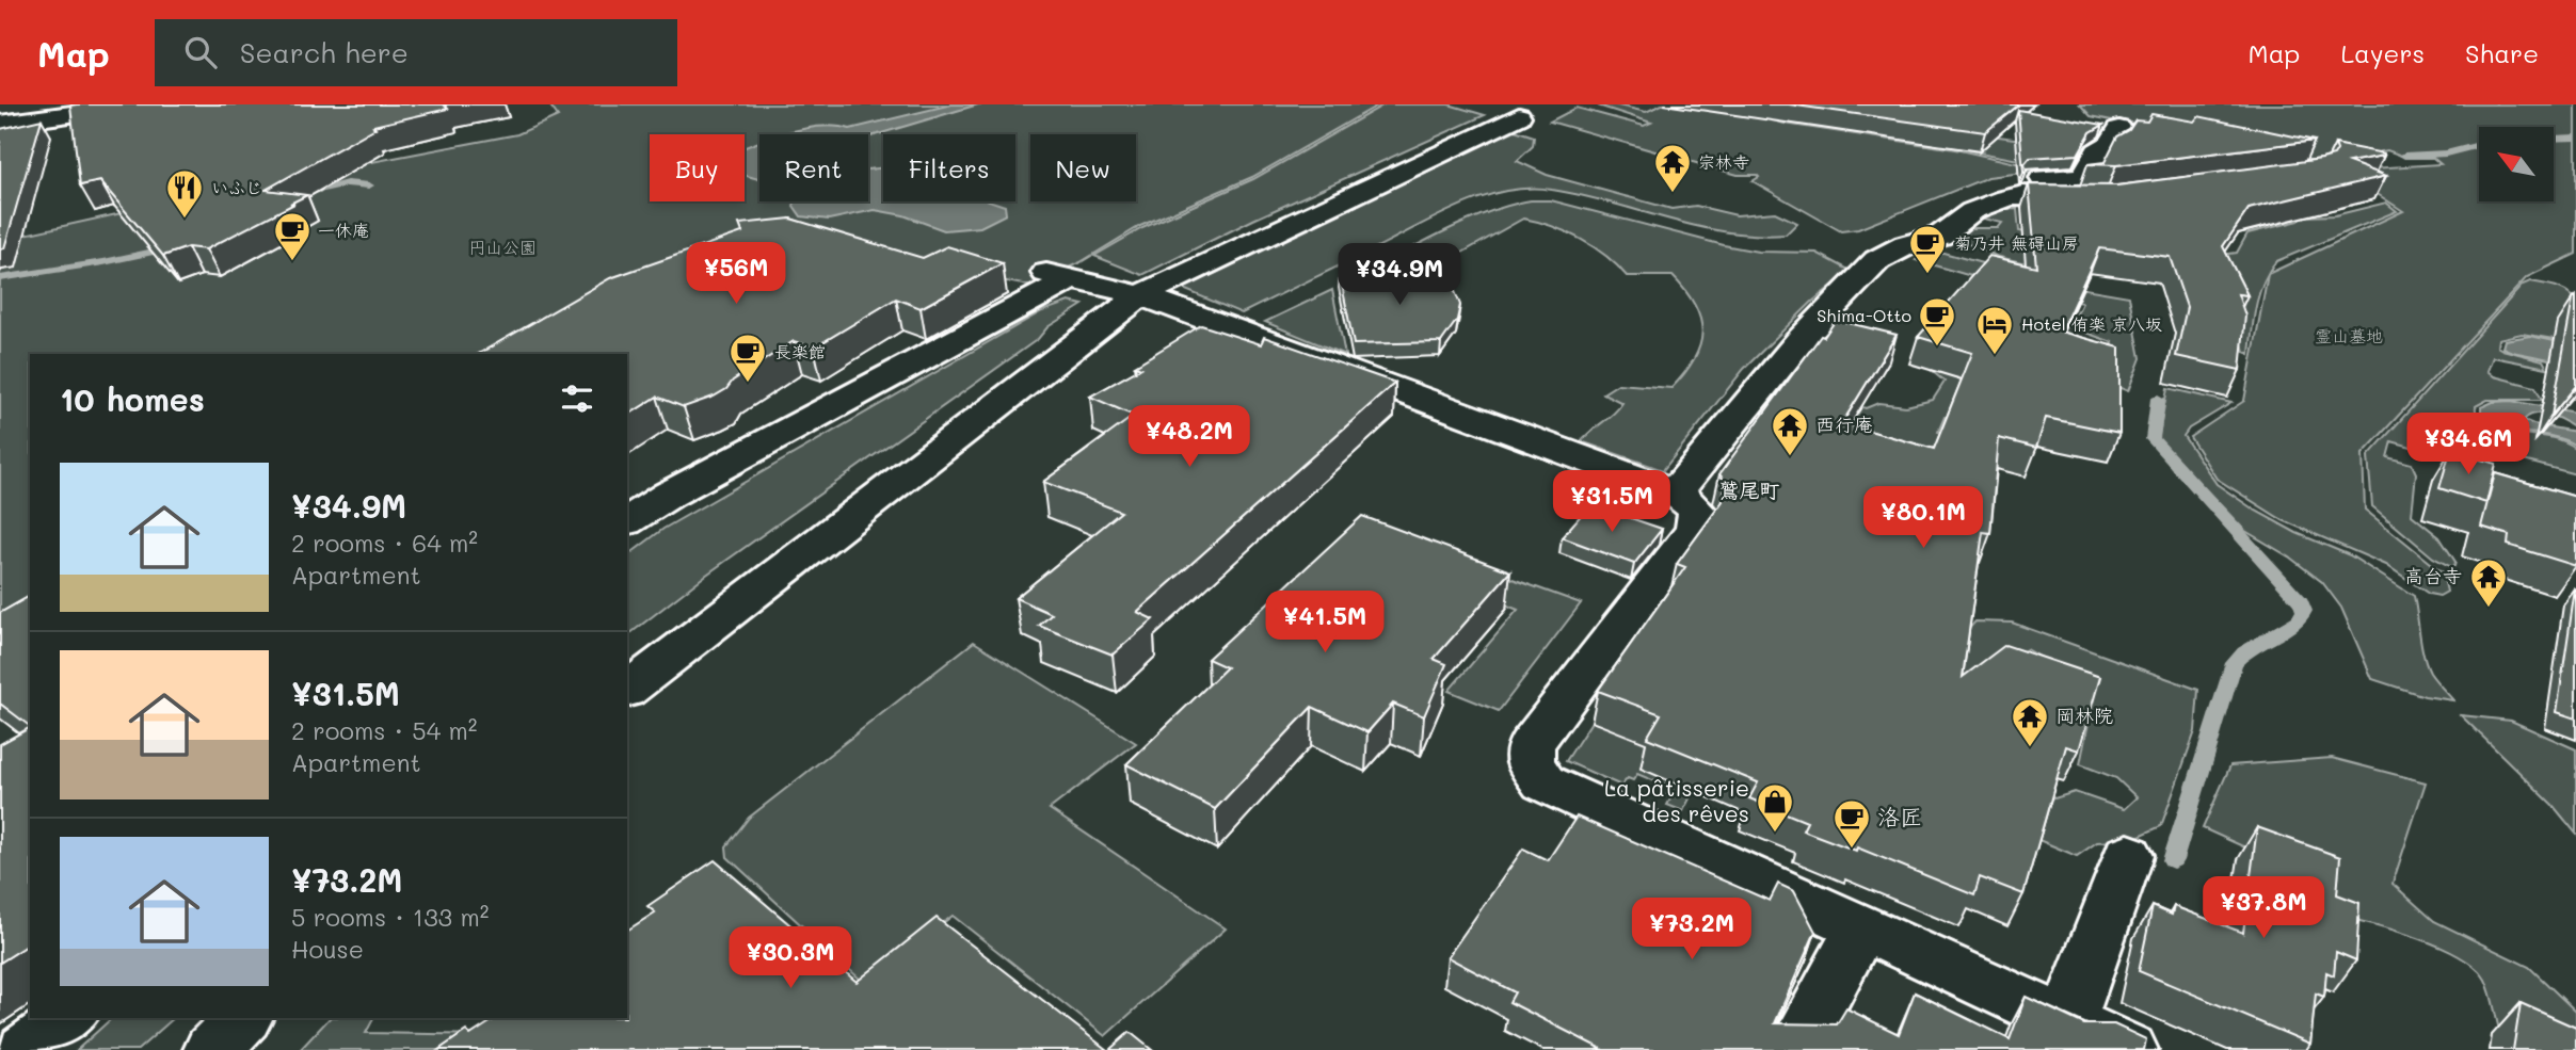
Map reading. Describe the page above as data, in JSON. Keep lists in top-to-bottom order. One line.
{"districts":["鷲尾町"],"parks":["円山公園","霊山墓地"],"places":{"temple":["宗林寺","西行庵","高台寺","岡林院"],"restaurant":["いふじ"],"cafe":["一休庵","菊乃井 無碍山房","Shima-Otto","長楽館","洛匠"],"hotel":["Hotel 侑楽 京八坂"],"shop":["La pâtisserie des rêves"]},"north":"top left","page":{"header":"Map","search":"Search here","nav":["Map","Layers","Share"],"chip":["Buy","Rent","Filters","New"],"price":["¥56M","¥34.9M","¥48.2M","¥34.6M","¥31.5M","¥80.1M","¥41.5M","¥37.8M","¥73.2M","¥30.3M"],"heading":"10 homes","list":[{"name":"¥34.9M","note":"2 rooms · 64 m² · Apartment"},{"name":"¥31.5M","note":"2 rooms · 54 m² · Apartment"},{"name":"¥73.2M","note":"5 rooms · 133 m² · House"}]}}
